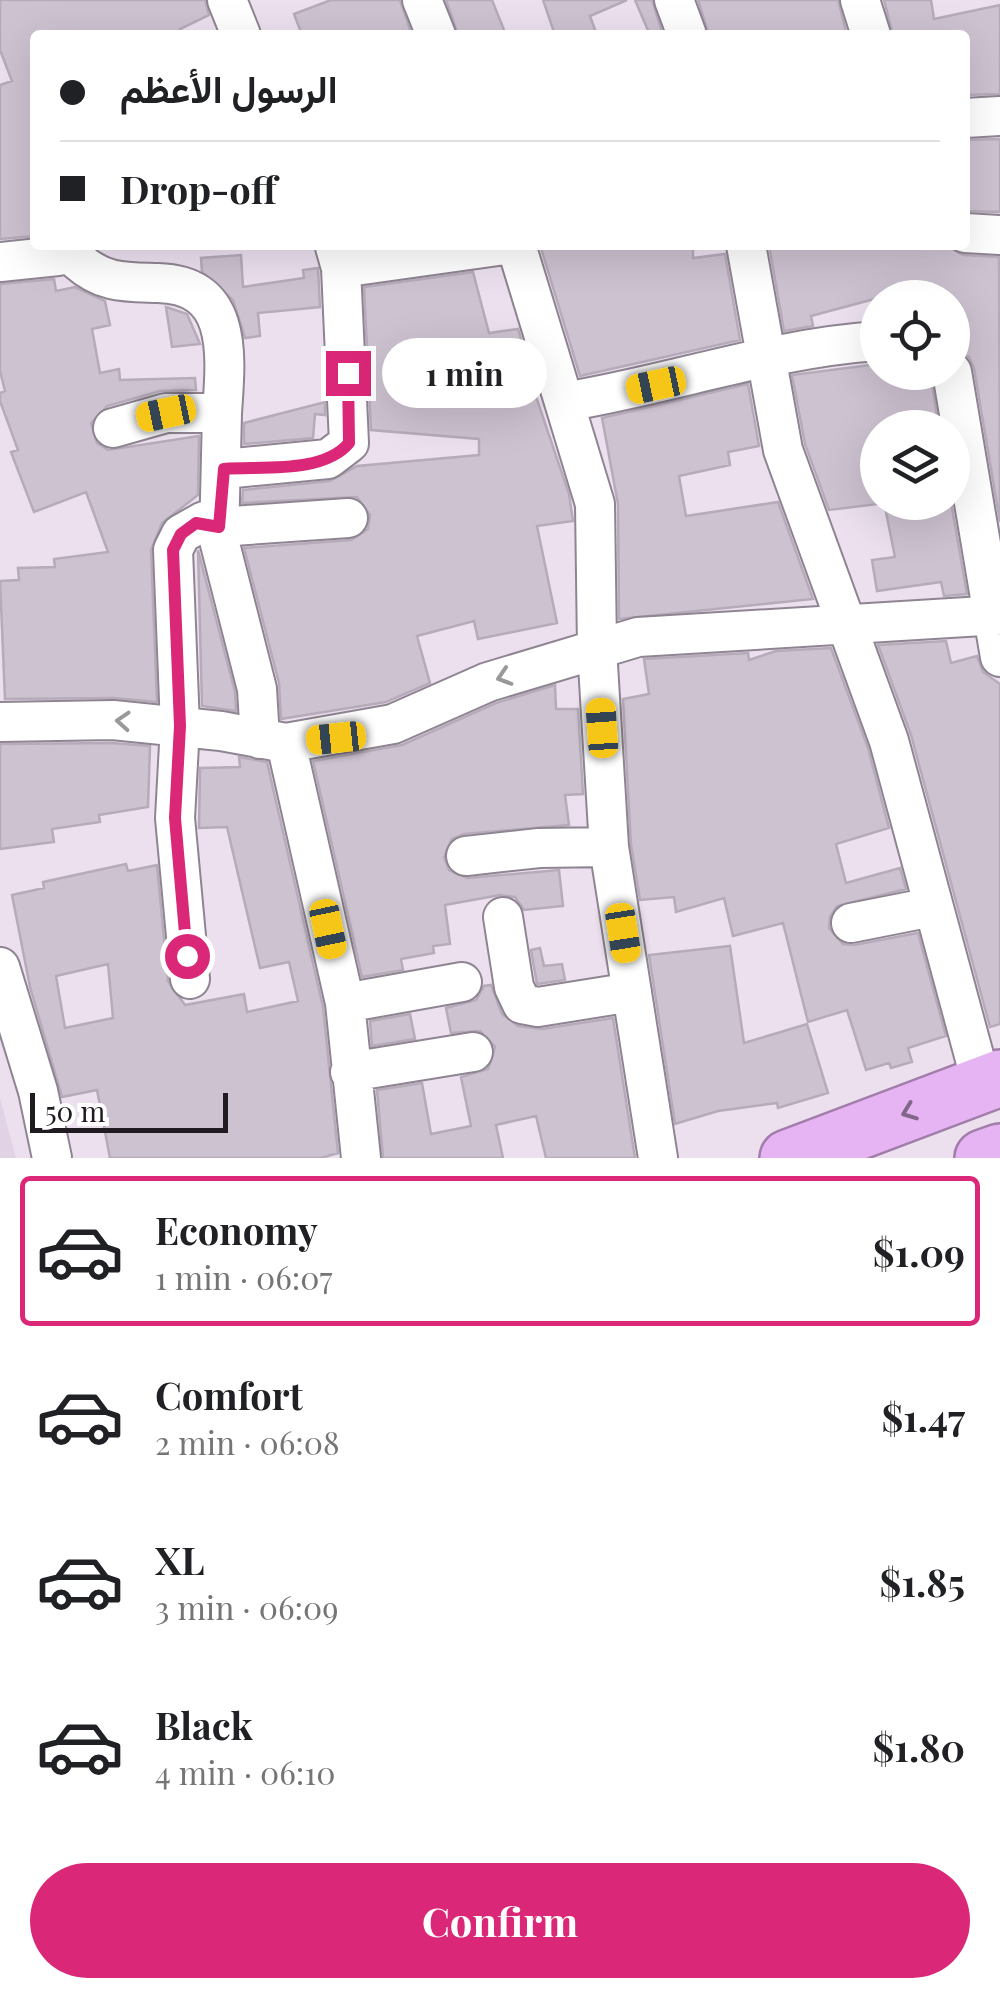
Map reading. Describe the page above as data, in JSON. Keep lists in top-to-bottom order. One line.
{"scale_bar":"50 m","page":{"banner":["الرسول الأعظم","Drop-off"],"bubble":"1 min","scale":"50 m","list":[{"name":"Economy","note":"1 min · 06:07","value":"$1.09"},{"name":"Comfort","note":"2 min · 06:08","value":"$1.47"},{"name":"XL","note":"3 min · 06:09","value":"$1.85"},{"name":"Black","note":"4 min · 06:10","value":"$1.80"}],"buttons":"Confirm"}}
